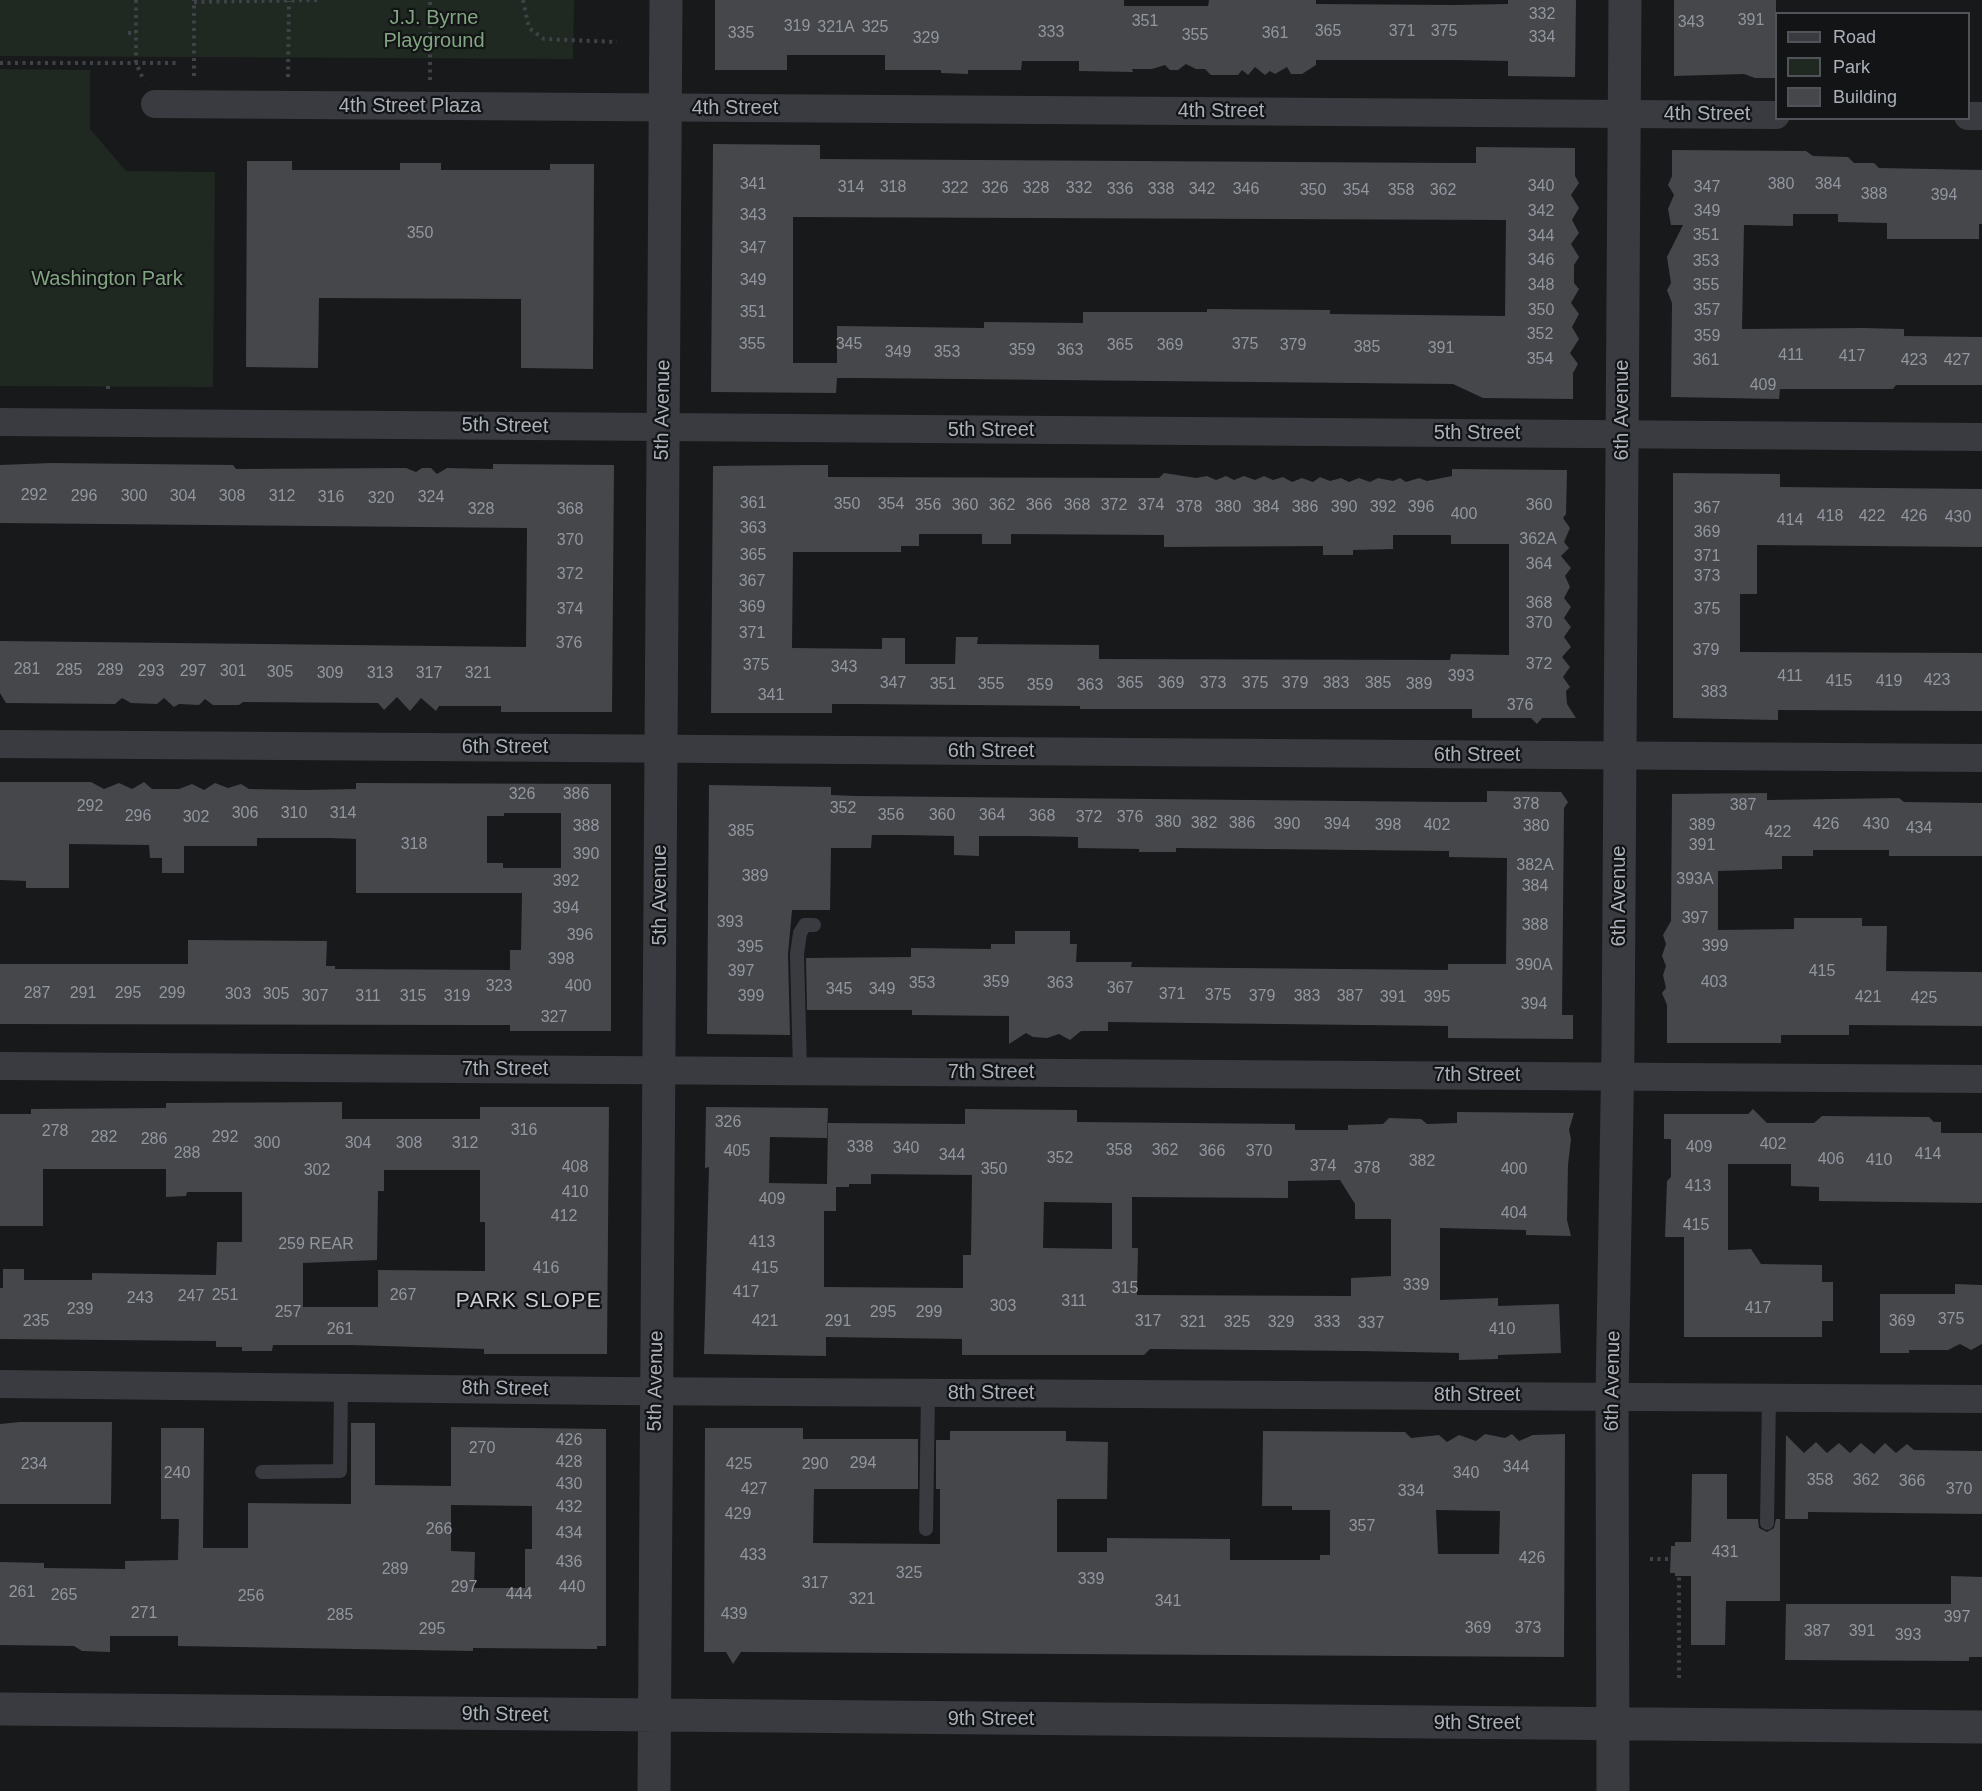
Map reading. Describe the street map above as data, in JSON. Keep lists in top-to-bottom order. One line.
{"streets":{"street":["4th Street Plaza","4th Street","5th Avenue","6th Avenue","5th Street","6th Street","7th Street","8th Street","9th Street"]},"crossings":[["4th Street Plaza","4th Street"],["4th Street Plaza","5th Avenue"],["4th Street","5th Avenue"],["4th Street","6th Avenue"],["5th Avenue","5th Street"],["5th Avenue","6th Street"],["5th Avenue","7th Street"],["5th Avenue","8th Street"],["5th Avenue","9th Street"],["6th Avenue","5th Street"],["6th Avenue","6th Street"],["6th Avenue","7th Street"],["6th Avenue","8th Street"],["6th Avenue","9th Street"]],"districts":["PARK SLOPE"],"parks":["J.J. Byrne Playground","Washington Park"],"house_numbers":["332","391","351","343","319","321A","325","365","371","375","333","335","361","355","334","329","341","380","384","340","314","318","347","322","326","328","332","336","338","342","346","350","354","358","362","388","394","342","349","343","350","351","344","347","346","353","349","348","355","350","357","351","352","359","355","345","375","365","369","379","385","391","359","363","349","353","411","417","354","361","423","427","409","292","296","300","304","308","312","316","324","320","361","350","354","356","360","362","366","368","372","374","360","378","380","384","386","390","392","396","367","328","368","400","418","422","426","430","414","363","369","362A","370","365","371","364","372","373","367","368","369","374","375","370","371","376","379","372","375","343","281","285","289","293","297","301","305","309","313","317","321","393","411","423","415","419","347","365","369","373","375","379","383","385","351","355","389","359","363","383","341","376","326","386","378","387","292","352","306","310","314","356","360","364","296","368","302","372","376","380","382","386","390","394","426","430","398","402","389","388","380","434","385","422","318","391","390","382A","389","393A","392","384","394","397","393","388","396","399","395","398","390A","397","415","359","403","353","363","323","400","367","345","349","287","291","295","299","303","305","371","375","307","311","315","319","399","379","383","387","391","395","421","425","394","327","326","316","278","282","292","286","300","304","308","312","402","338","409","340","358","362","405","366","370","288","414","344","352","406","410","382","374","408","378","350","400","302","413","410","409","404","412","415","413","259 REAR","416","415","339","315","417","251","267","247","243","311","303","417","239","257","295","299","375","235","421","291","317","369","321","325","329","333","337","261","410","426","270","428","294","234","425","290","344","240","340","358","362","366","430","427","370","334","432","429","357","266","434","431","433","426","436","289","325","339","317","297","440","261","444","265","256","321","341","271","439","285","397","369","373","295","387","391","393"],"legend":["Road","Park","Building"]}
